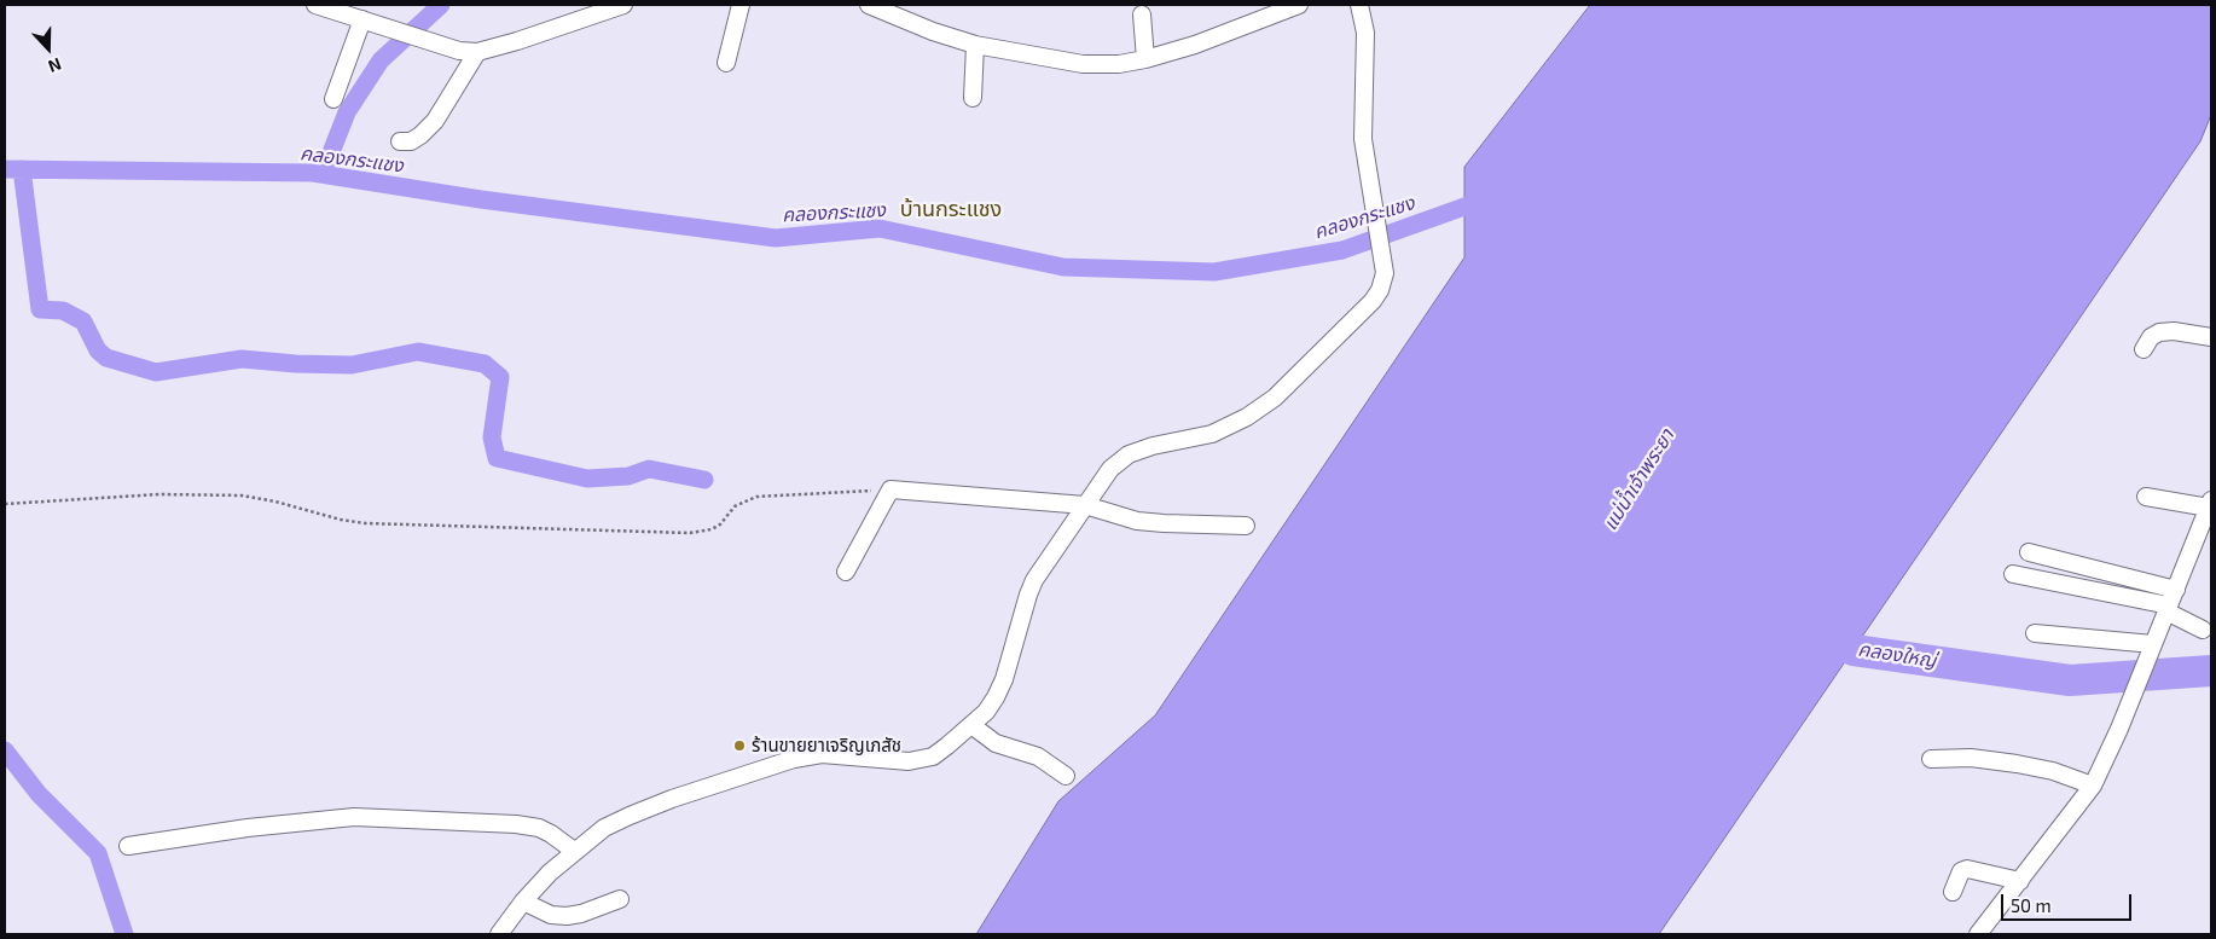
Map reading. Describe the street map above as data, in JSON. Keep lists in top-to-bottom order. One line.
{"districts":["บ้านกระแชง"],"water":["คลองกระแชง","แม่น้ำเจ้าพระยา","คลองใหญ่"],"places":["ร้านขายยาเจริญเภสัช"],"scale_bar":"50 m","north":"bottom"}
